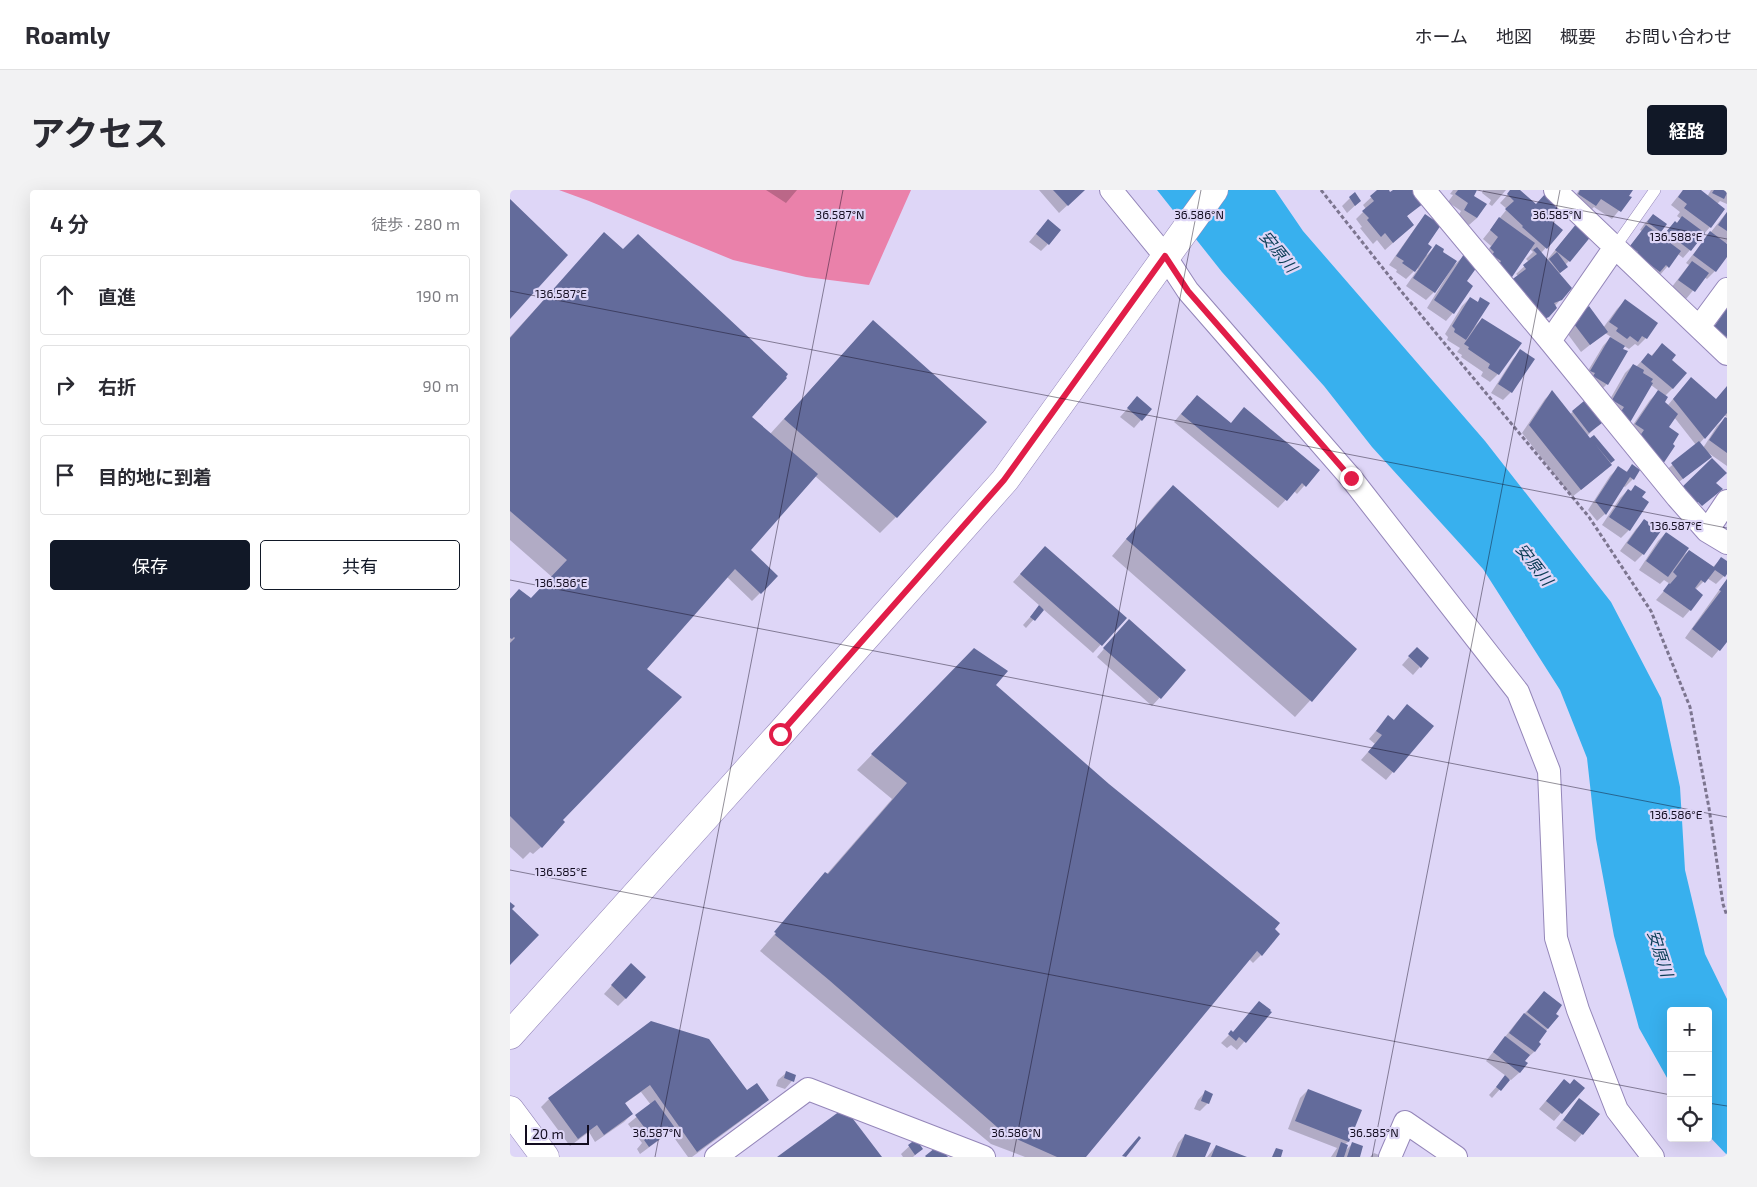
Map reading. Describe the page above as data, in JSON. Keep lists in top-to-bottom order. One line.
{"water":["安原川"],"scale_bar":"20 m","page":{"header":"Roamly","nav":["ホーム","地図","概要","お問い合わせ"],"title":"アクセス","buttons":["経路",["保存","共有"]],"heading":["4 分","徒歩 · 280 m"],"list":[["直進","190 m"],["右折","90 m"],"目的地に到着"],"map_buttons":["+","−"],"scale":"20 m"},"coordinates":["36.587°N","36.586°N","36.585°N","136.588°E","136.587°E","136.586°E","136.585°E"]}
